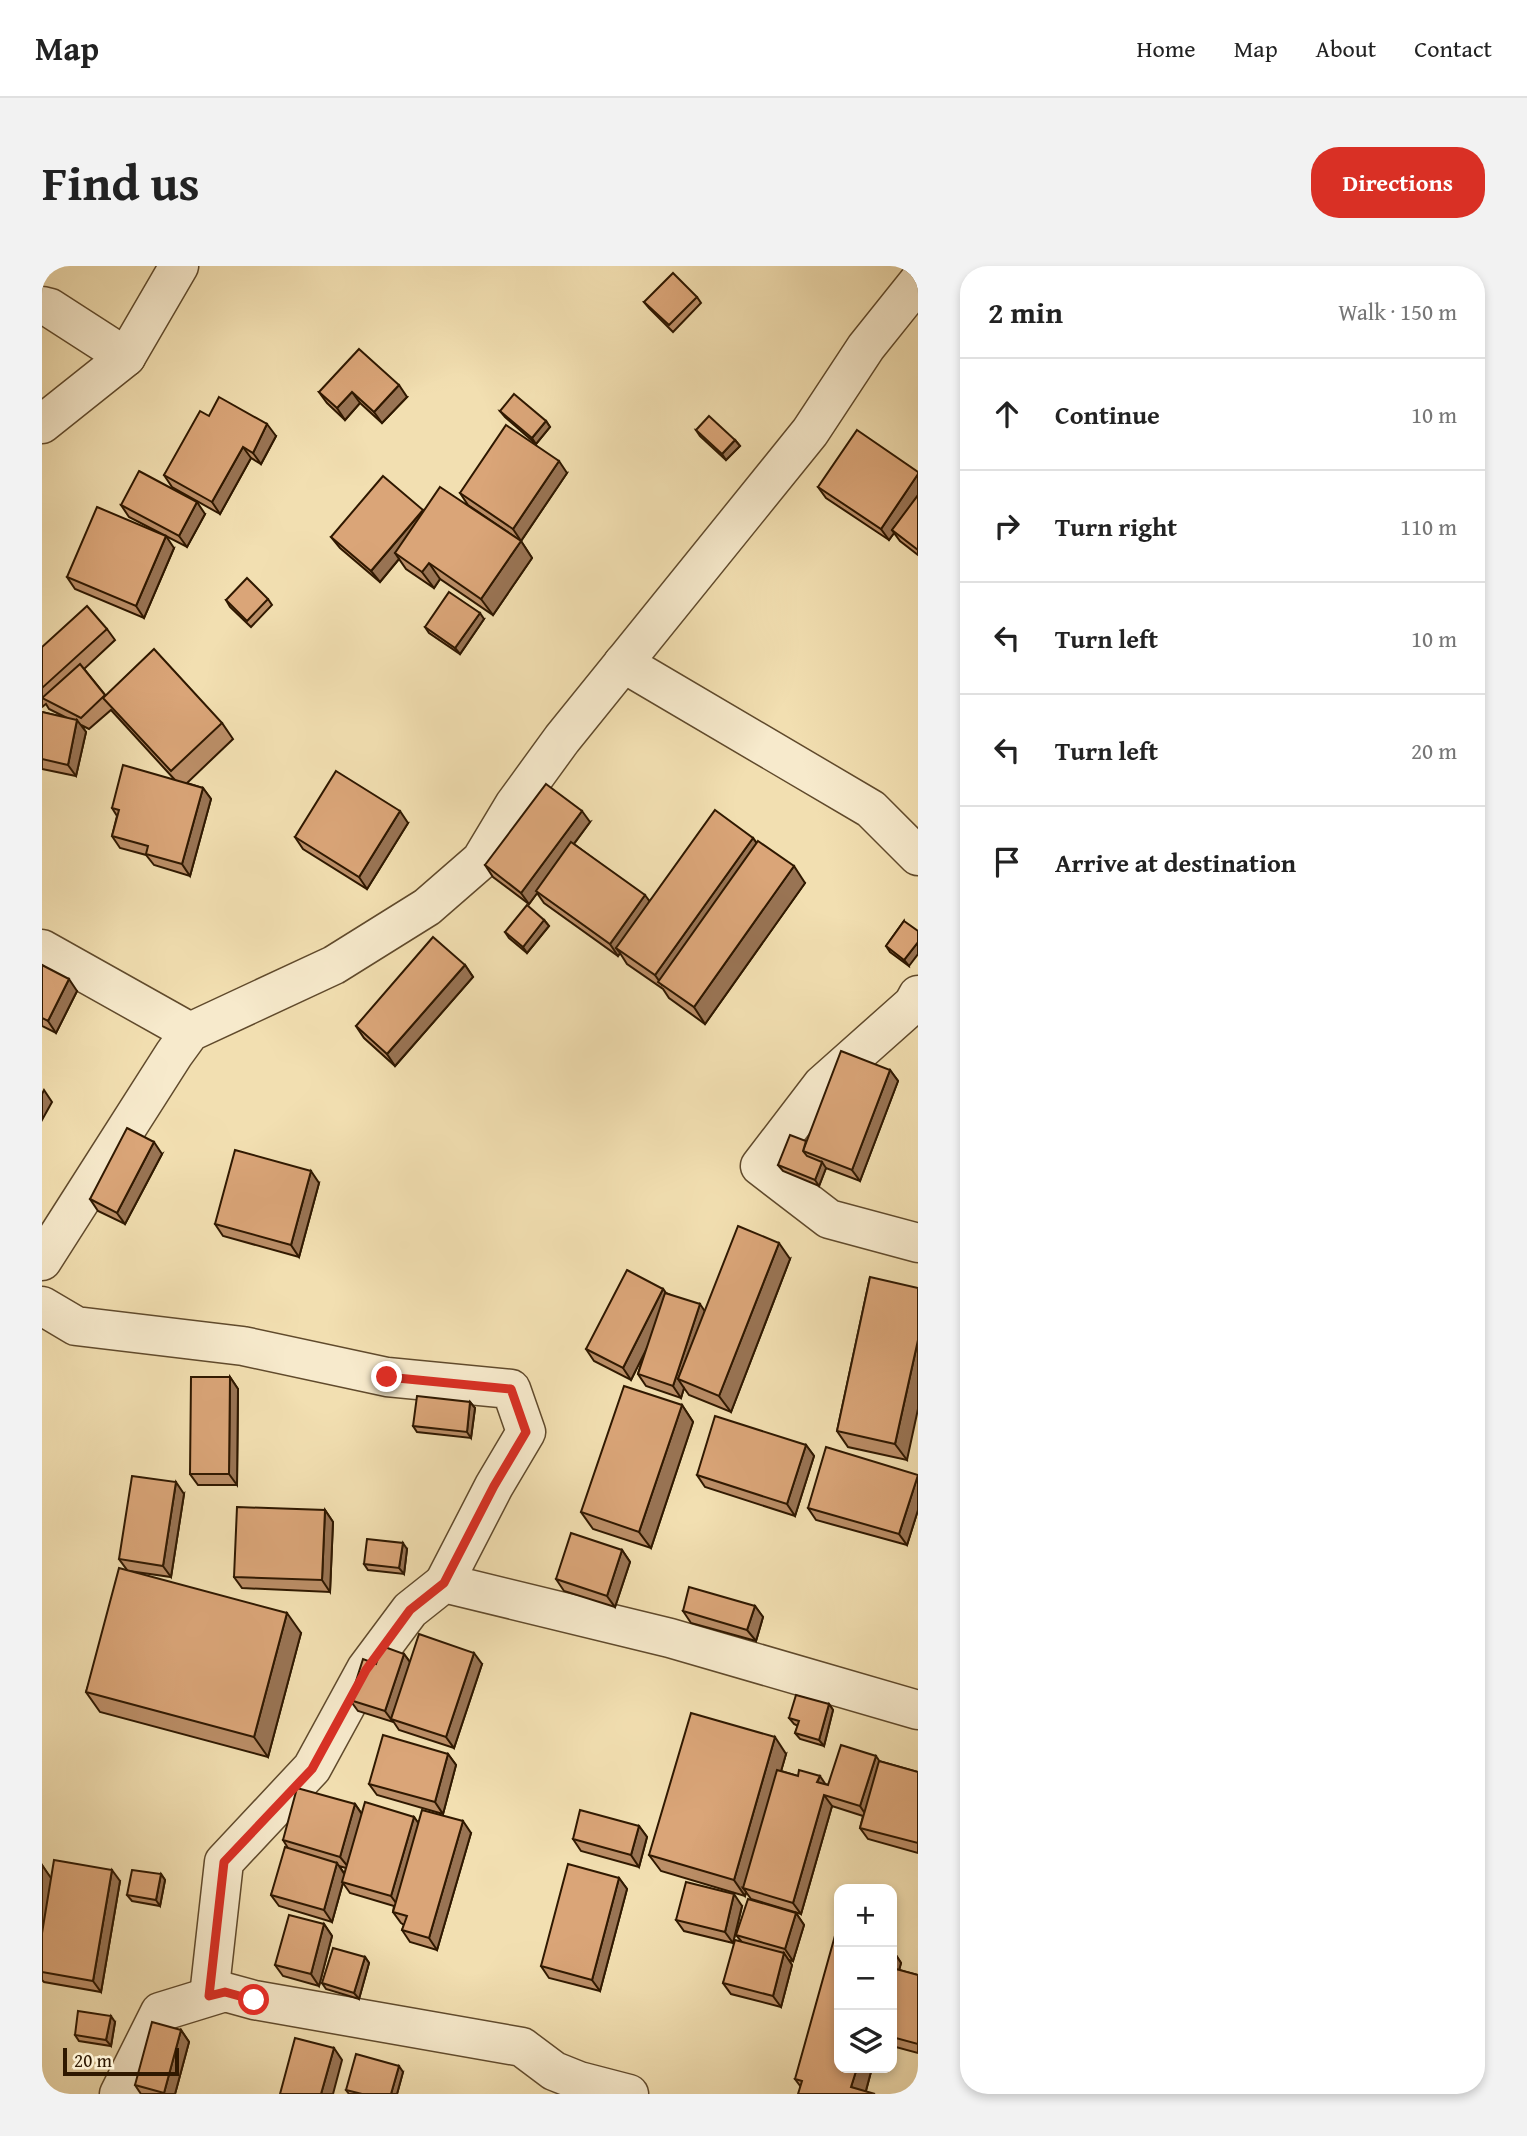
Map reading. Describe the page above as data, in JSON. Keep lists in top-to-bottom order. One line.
{"scale_bar":"20 m","page":{"header":"Map","nav":["Home","Map","About","Contact"],"title":"Find us","buttons":"Directions","heading":["2 min","Walk · 150 m"],"list":[["Continue","10 m"],["Turn right","110 m"],["Turn left","10 m"],["Turn left","20 m"],"Arrive at destination"],"map_buttons":["+","−"],"scale":"20 m"}}
